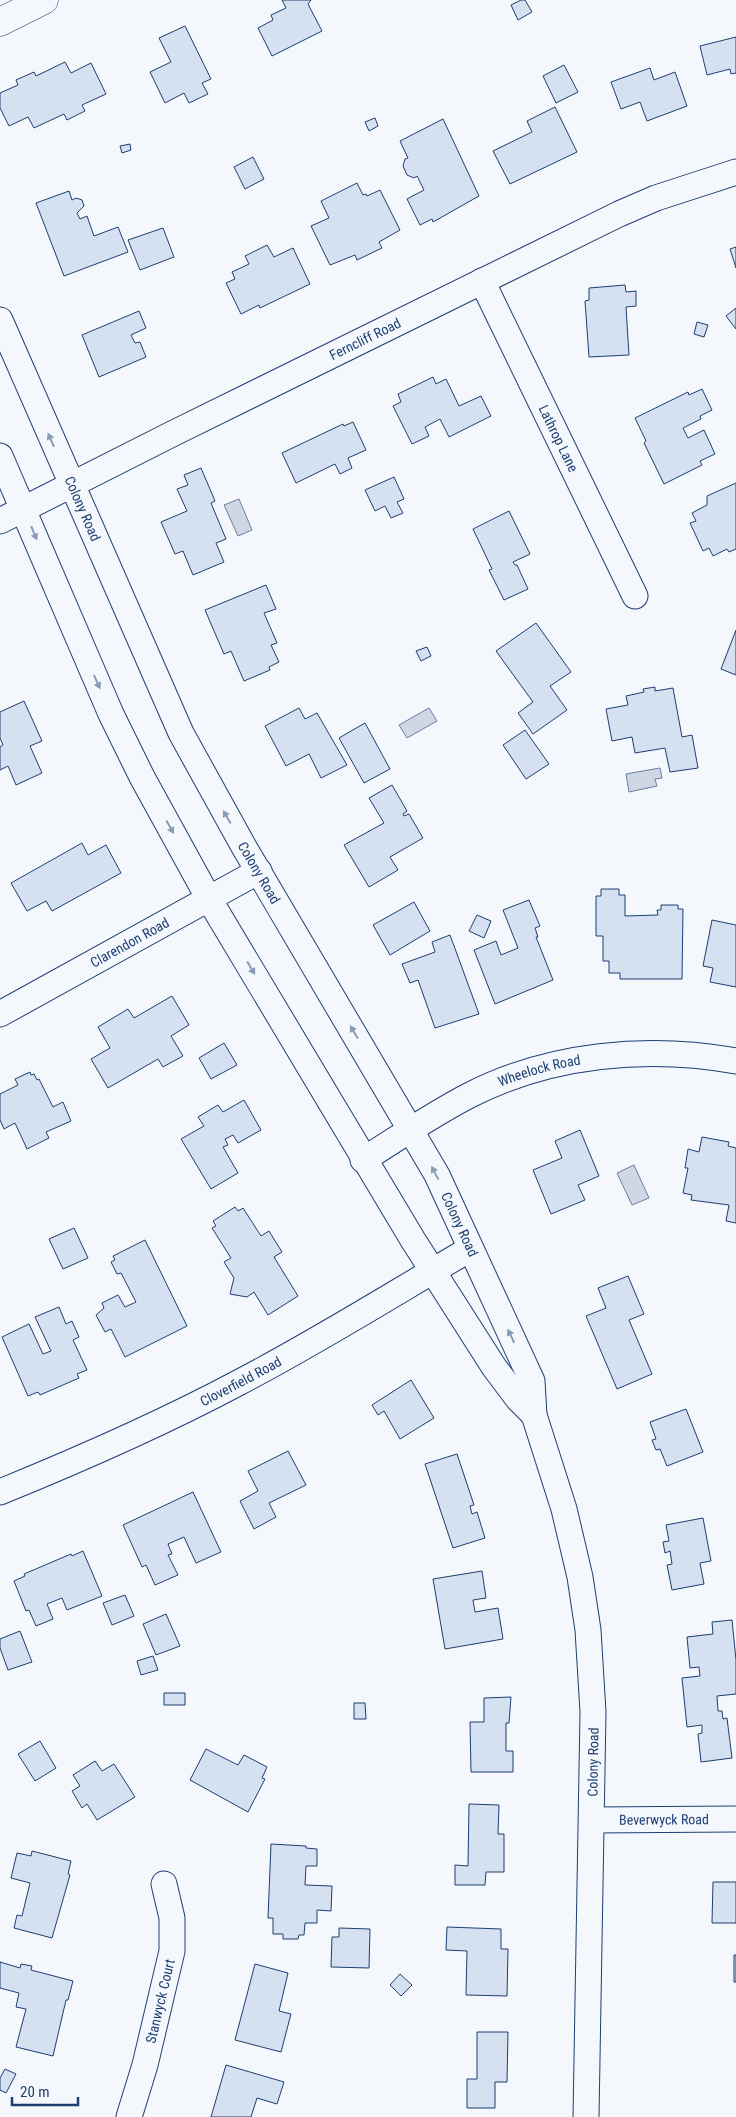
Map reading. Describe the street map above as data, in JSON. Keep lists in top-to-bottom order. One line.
{"streets":{"street":["Ferncliff Road","Lathrop Lane","Colony Road","Clarendon Road","Wheelock Road","Cloverfield Road","Beverwyck Road","Stanwyck Court"]},"crossings":[["Ferncliff Road","Lathrop Lane"],["Ferncliff Road","Colony Road"],["Colony Road","Clarendon Road"],["Colony Road","Wheelock Road"],["Colony Road","Cloverfield Road"],["Colony Road","Beverwyck Road"]],"scale_bar":"20 m"}
